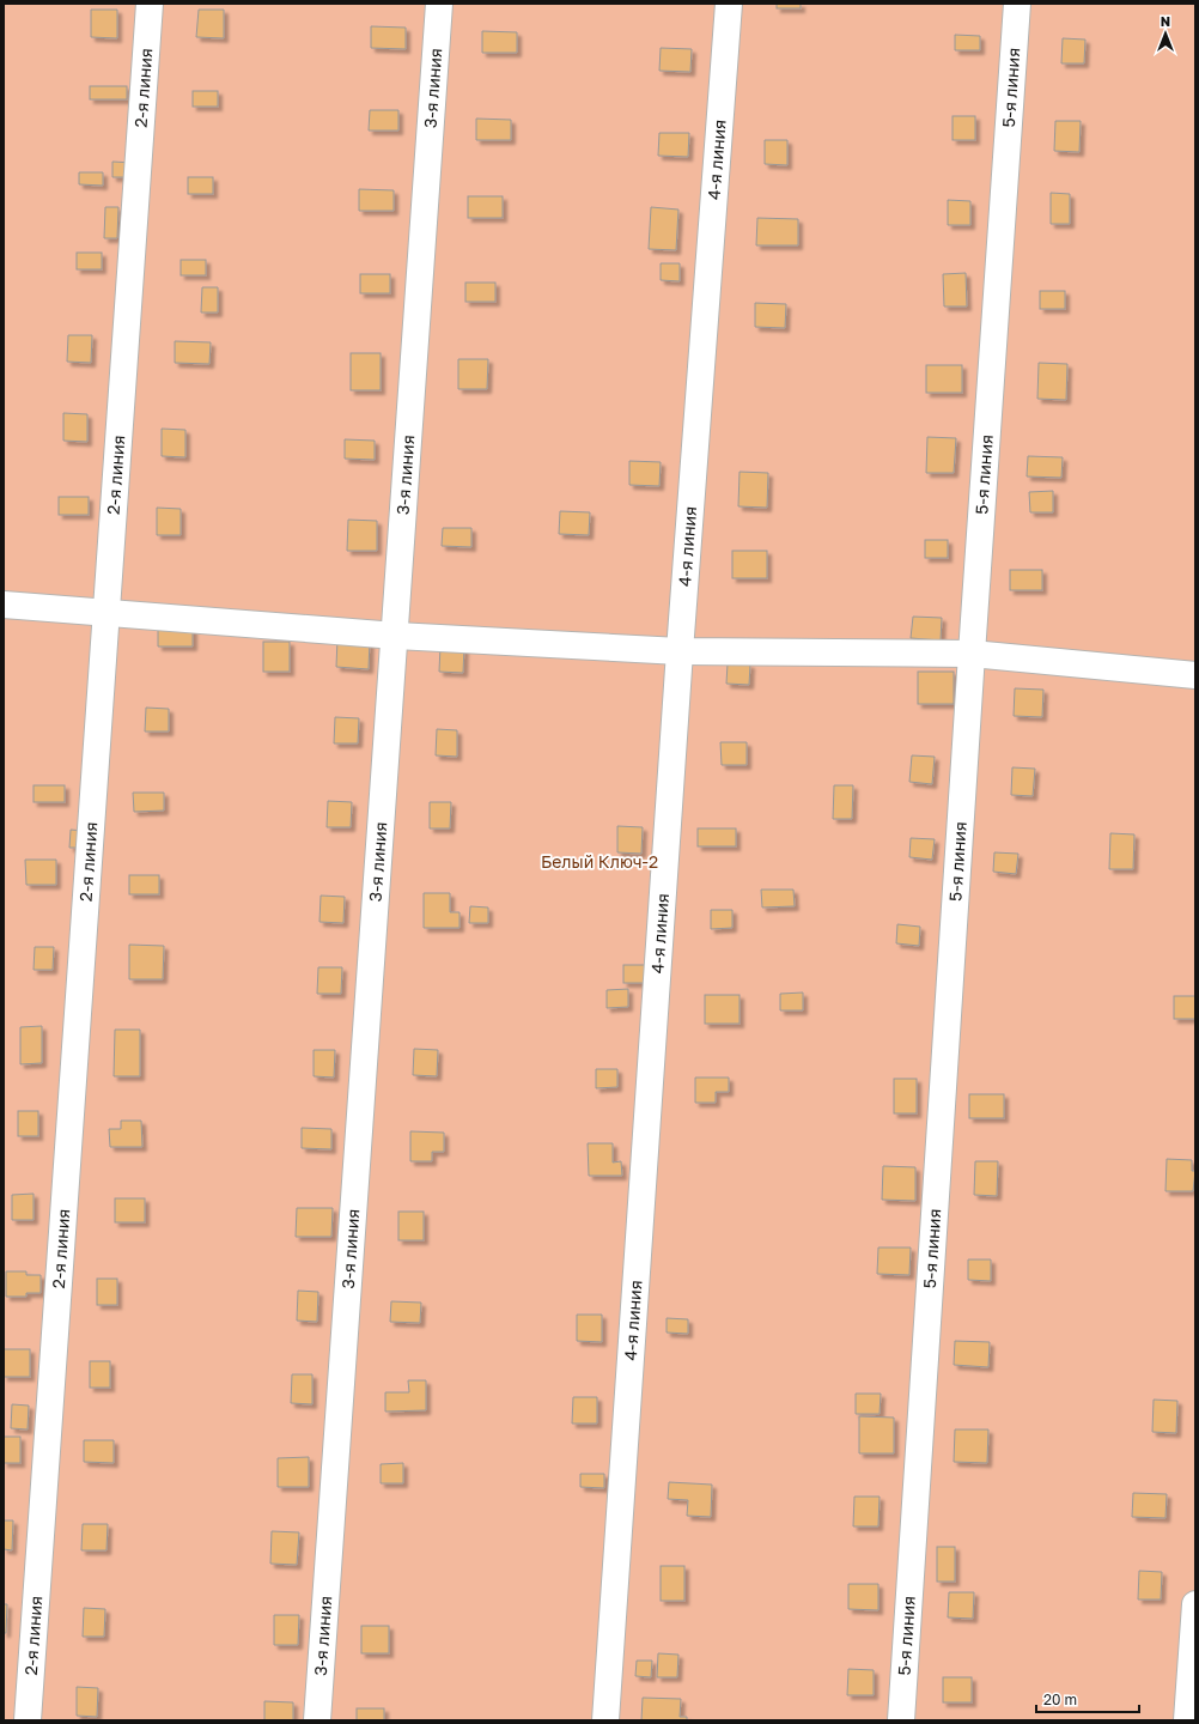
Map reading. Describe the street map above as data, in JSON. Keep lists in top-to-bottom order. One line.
{"streets":{"street":["5-я линия","2-я линия","3-я линия","4-я линия"]},"parks":["Белый Ключ-2"],"scale_bar":"20 m","north":"top"}
